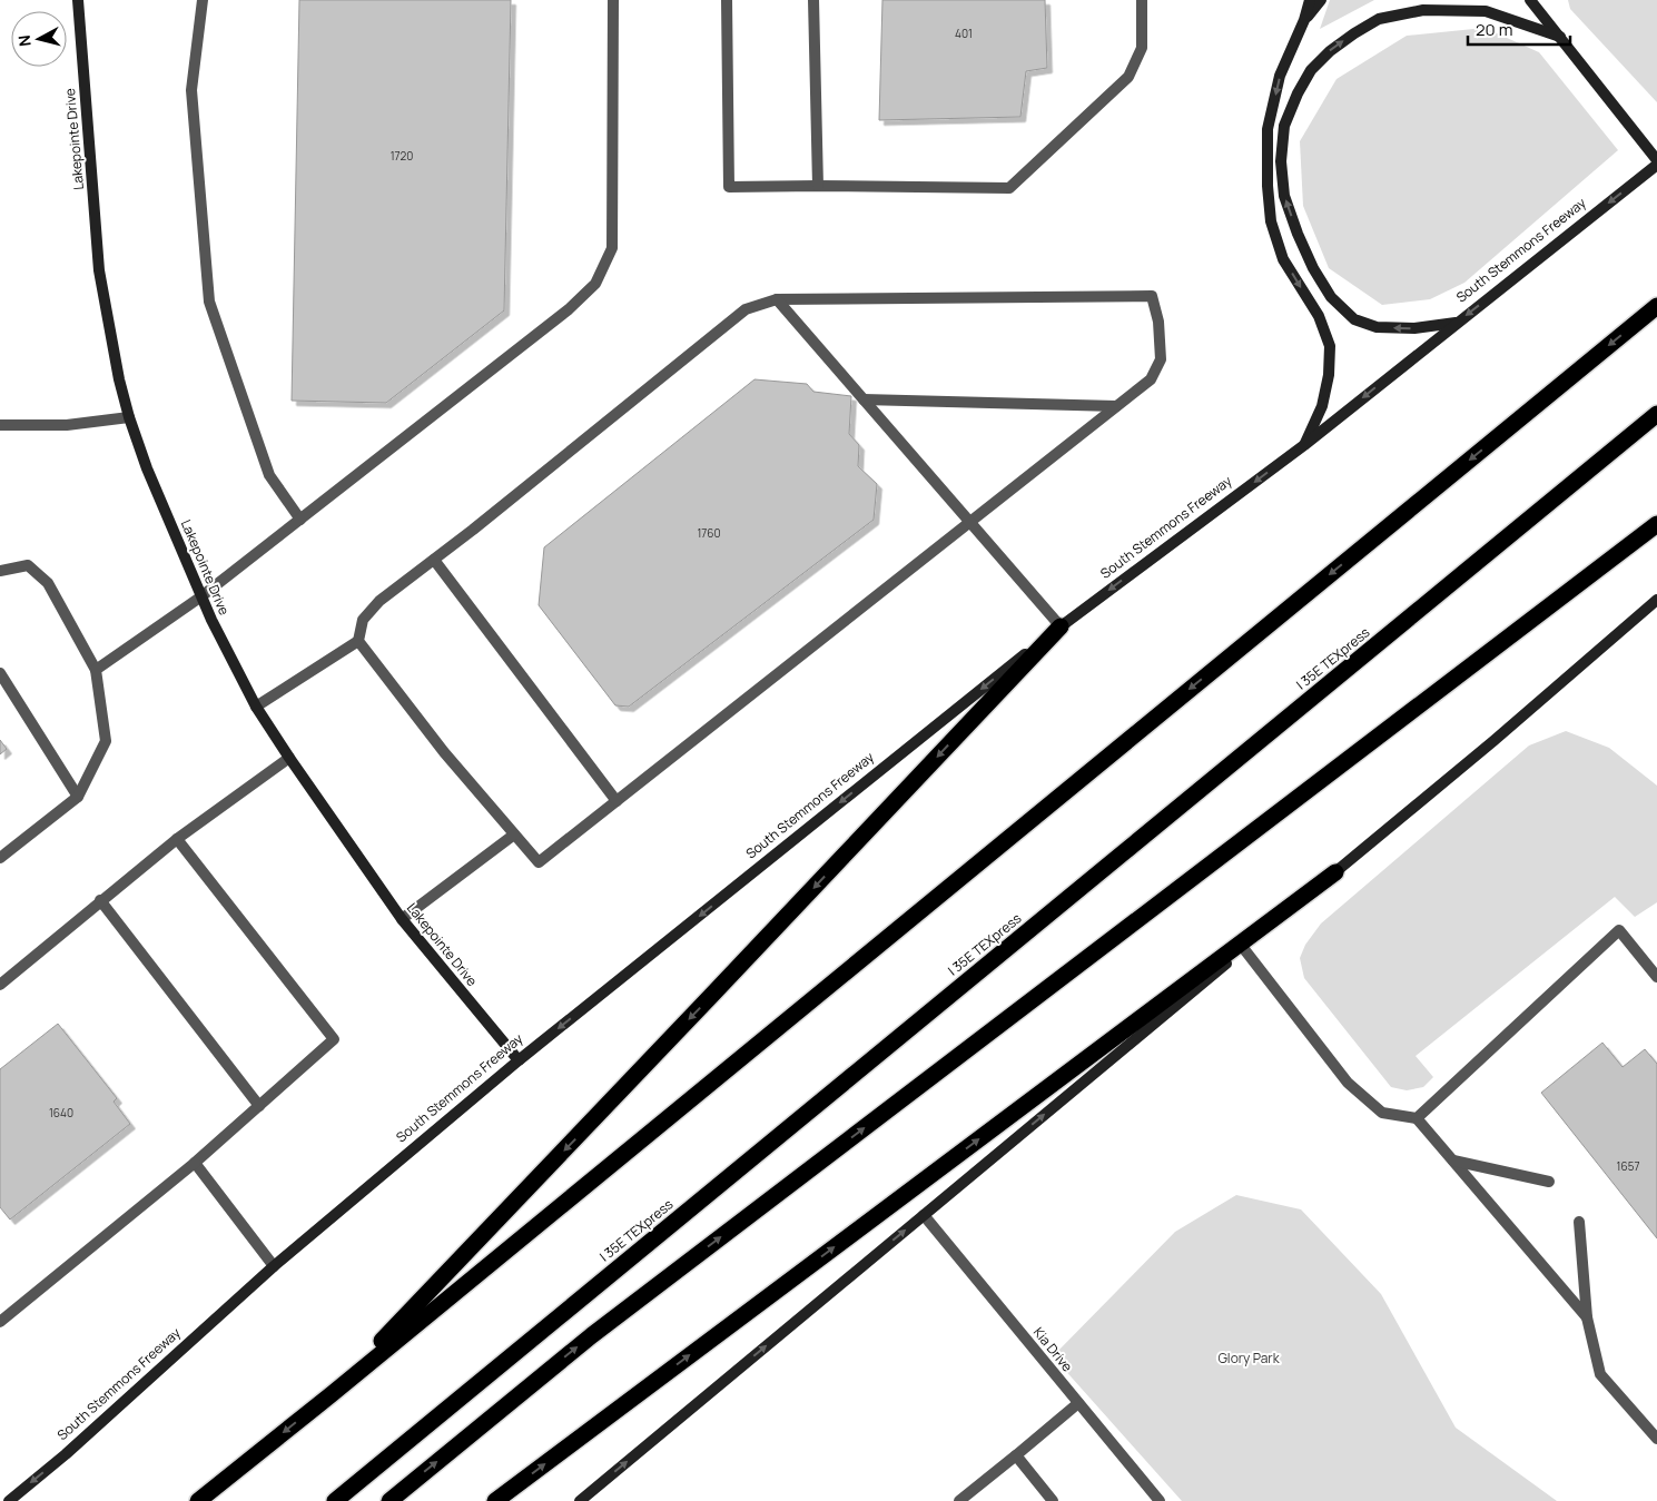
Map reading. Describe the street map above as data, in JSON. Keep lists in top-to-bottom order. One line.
{"streets":{"highway":["I 35E TEXpress"],"main road":["Lakepointe Drive","South Stemmons Freeway"],"street":["Kia Drive"]},"crossings":[["Lakepointe Drive","South Stemmons Freeway"]],"one_way":["South Stemmons Freeway"],"parks":["Glory Park"],"house_numbers":["401","1720","1760","1640","1657"],"scale_bar":"20 m","north":"left"}
